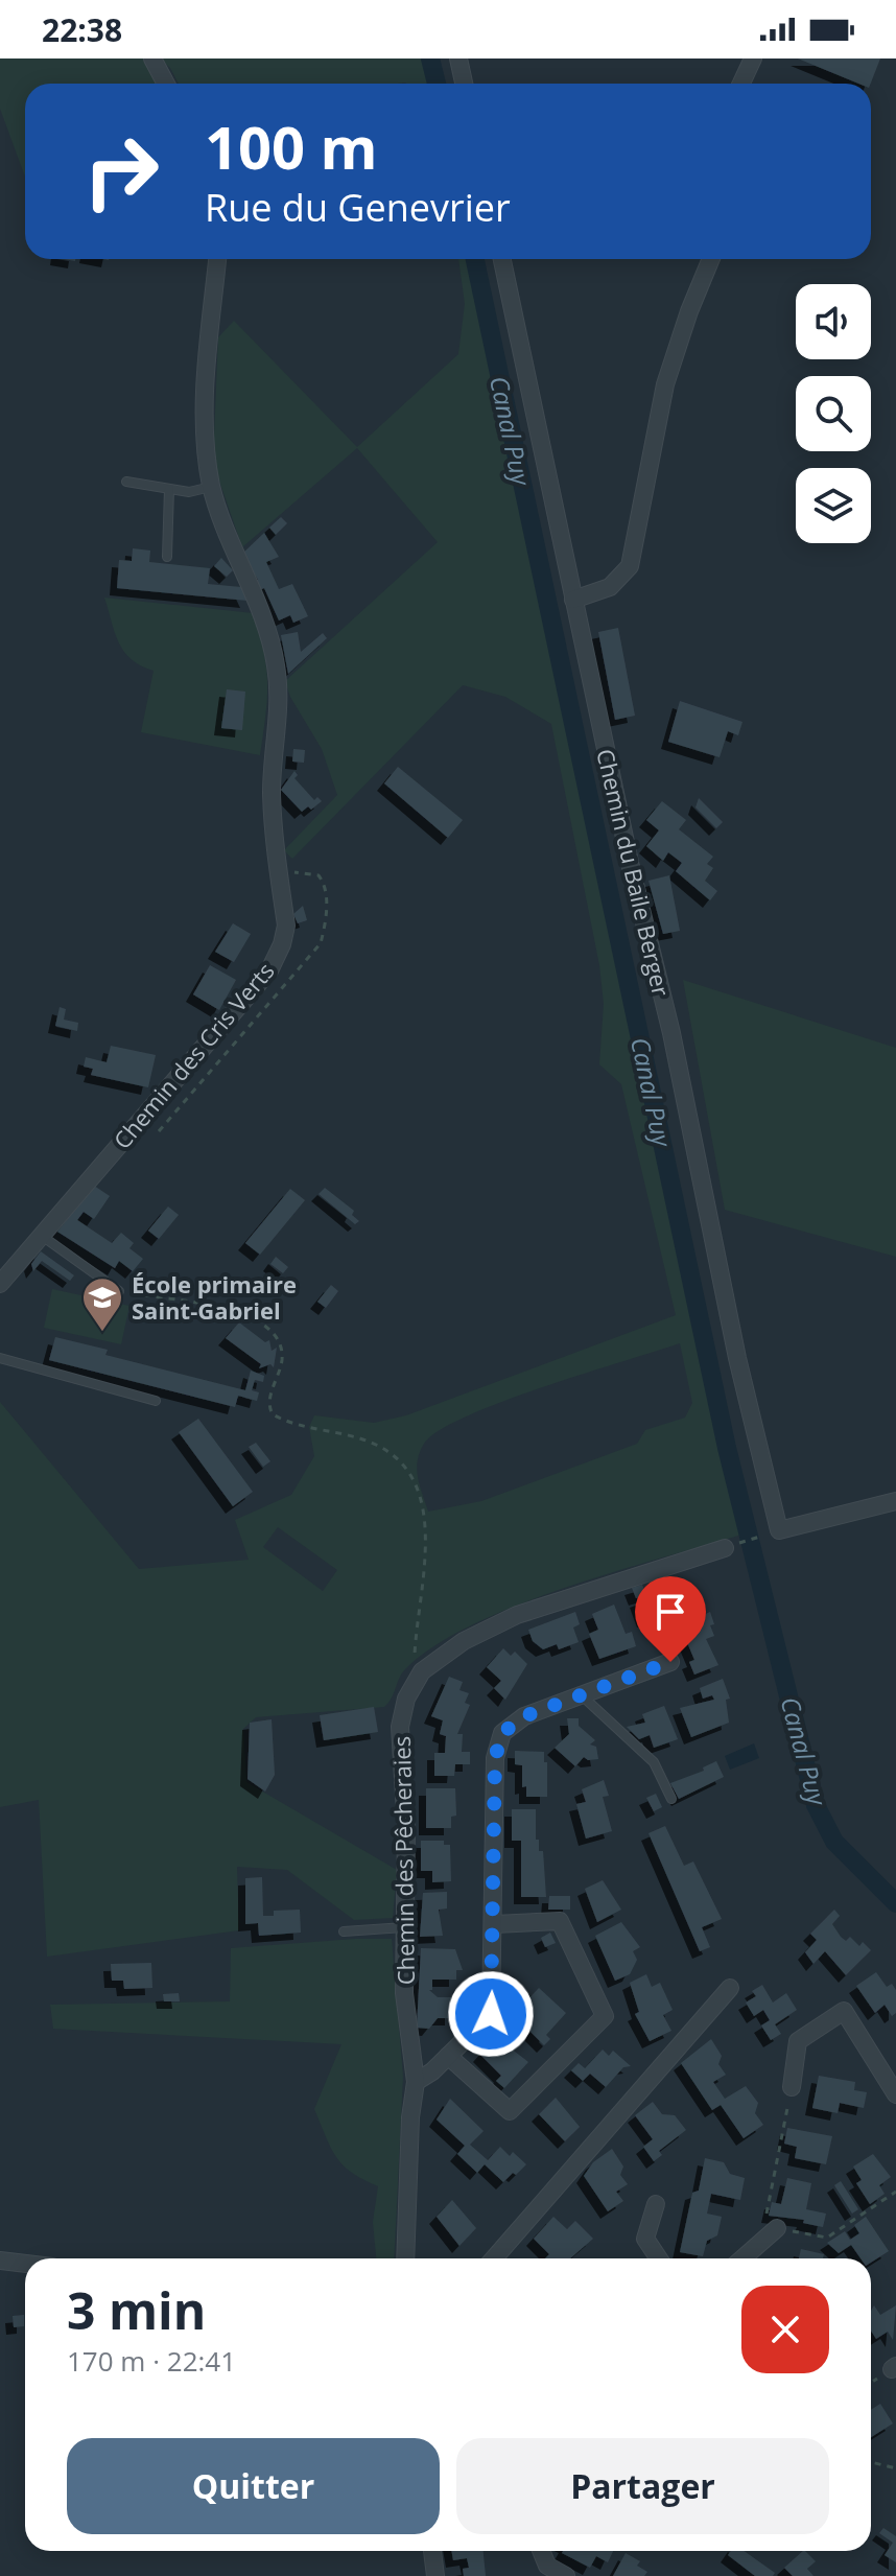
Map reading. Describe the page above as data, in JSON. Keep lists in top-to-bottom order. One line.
{"streets":{"street":["Chemin du Baile Berger","Chemin des Cris Verts","Chemin des Pêcheraies"]},"water":["Canal Puy"],"places":{"school or university":["École primaire Saint-Gabriel"]},"page":{"status":"22:38","turn":["100 m","Rue du Genevrier"],"heading":["3 min","170 m · 22:41"],"buttons":["Quitter","Partager"]}}
